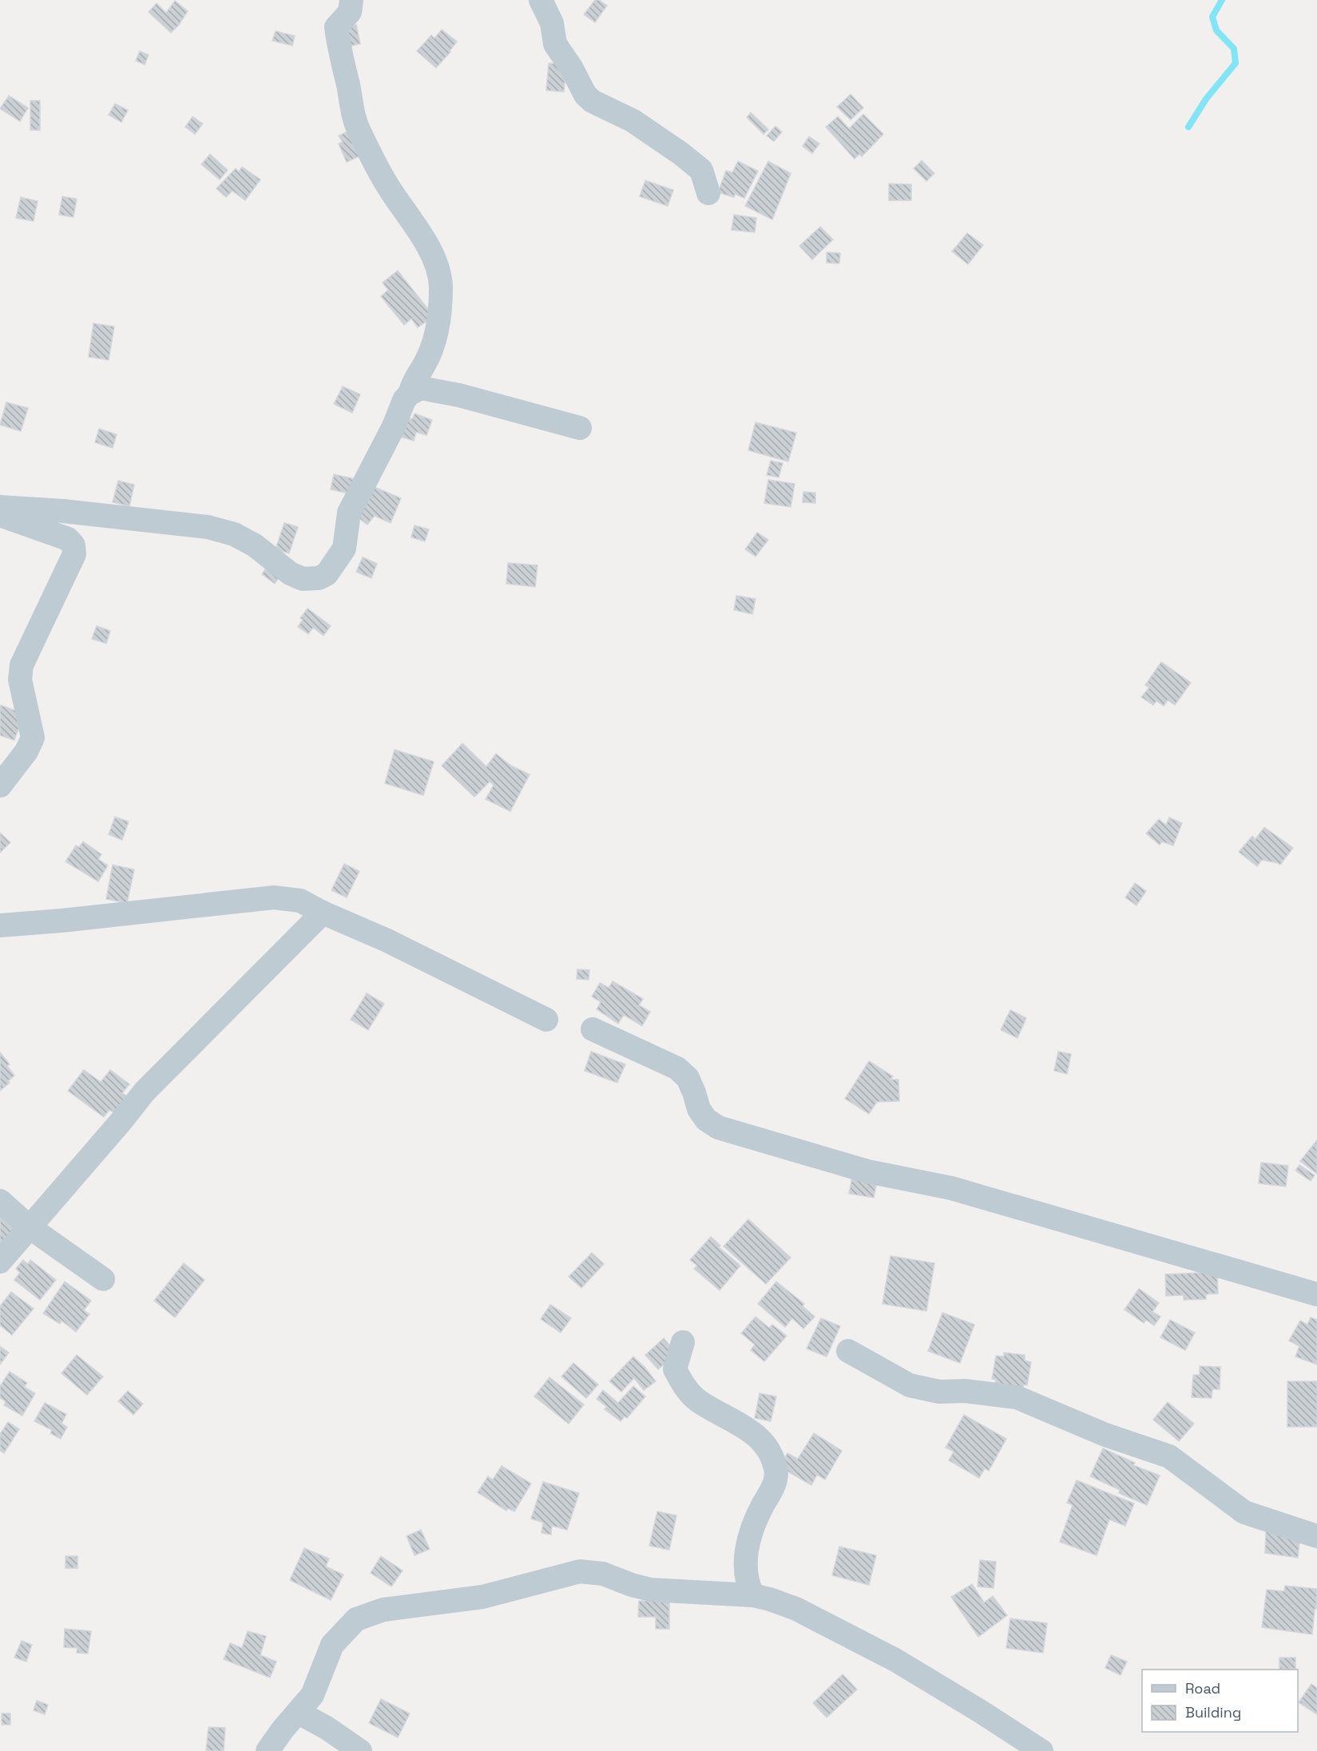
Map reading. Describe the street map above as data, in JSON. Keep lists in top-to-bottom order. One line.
{"legend":["Road","Building"]}
